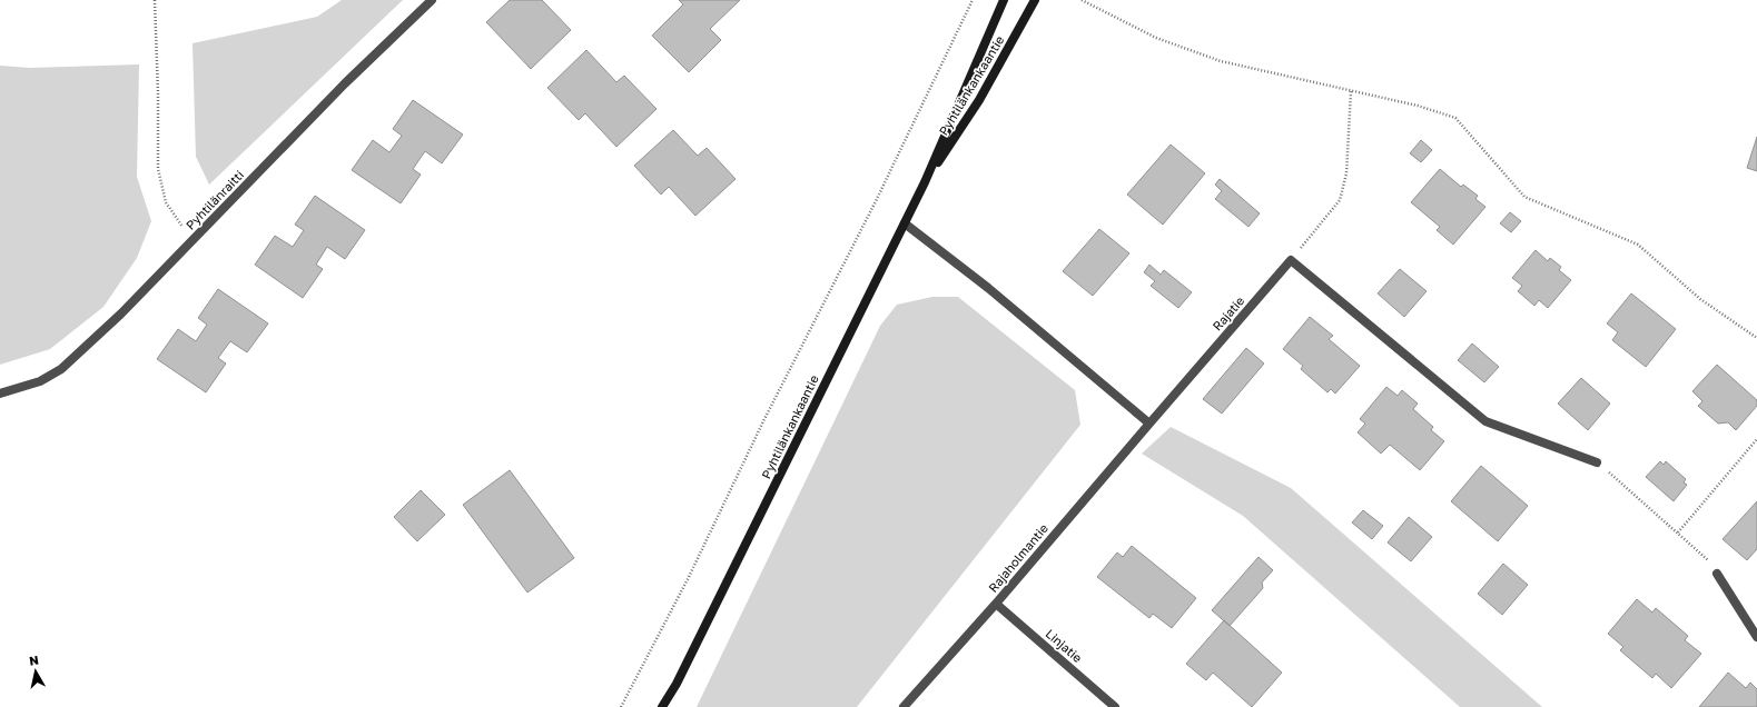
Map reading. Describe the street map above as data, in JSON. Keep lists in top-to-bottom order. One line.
{"streets":{"street":["Pyhtilänkankaantie","Pyhtilänraitti","Rajatie","Rajaholmantie","Linjatie"]},"crossings":[["Rajatie","Rajaholmantie"],["Rajaholmantie","Linjatie"]],"north":"top"}
